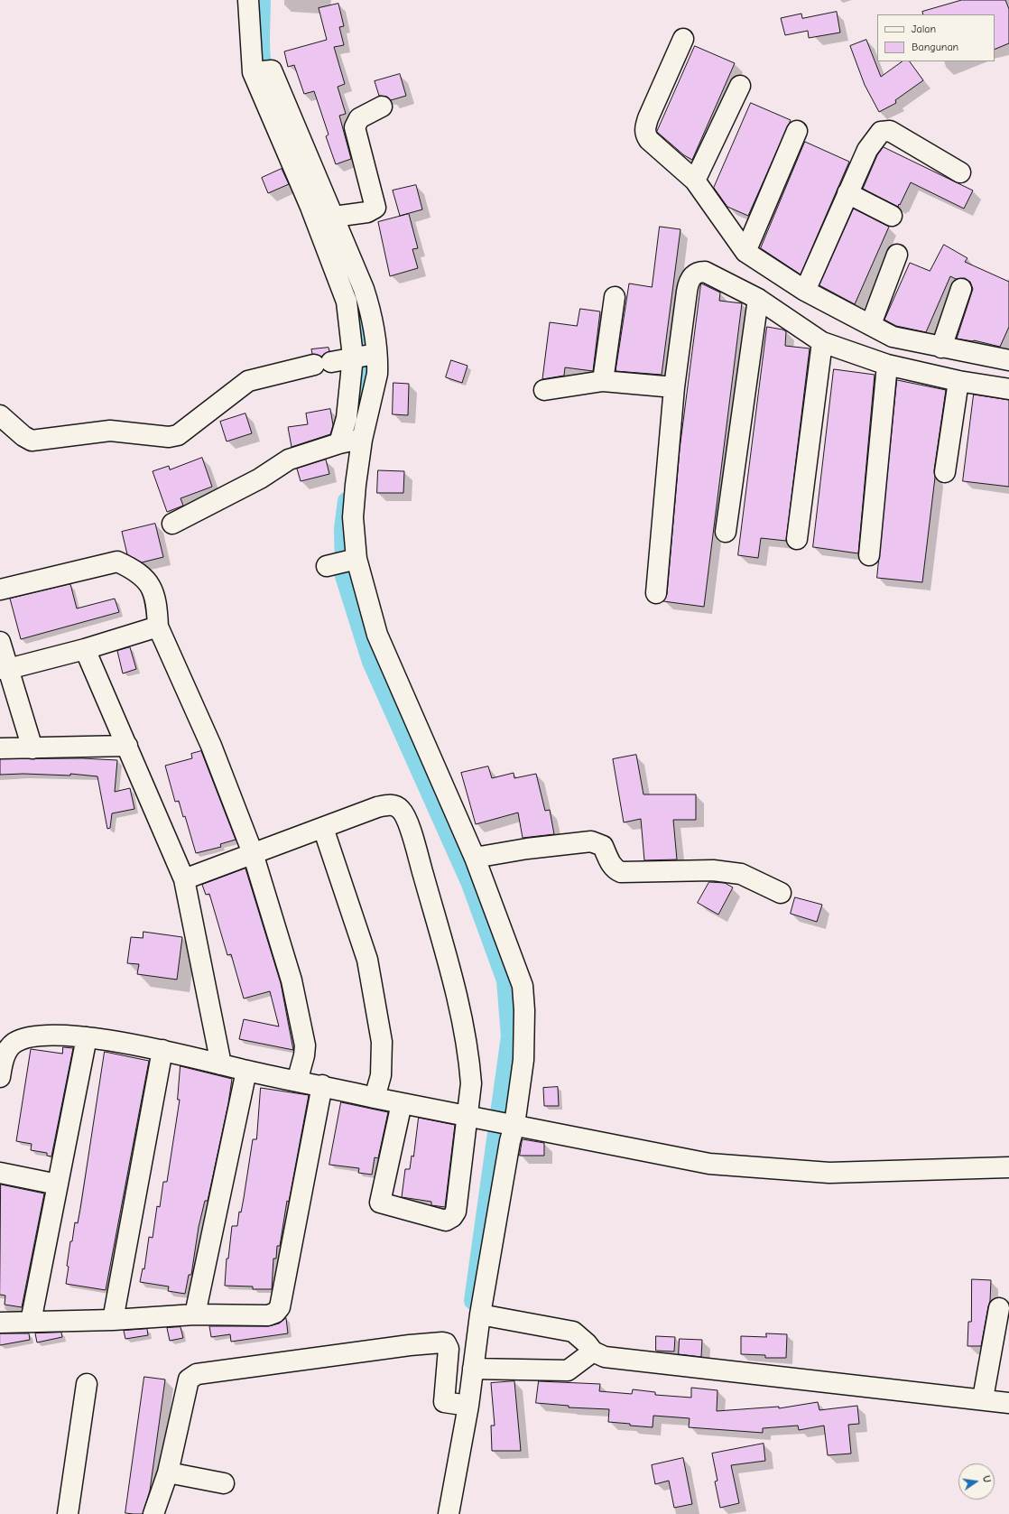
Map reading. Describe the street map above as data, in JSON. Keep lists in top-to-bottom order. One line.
{"legend":["Jalan","Bangunan"],"north":"right"}
